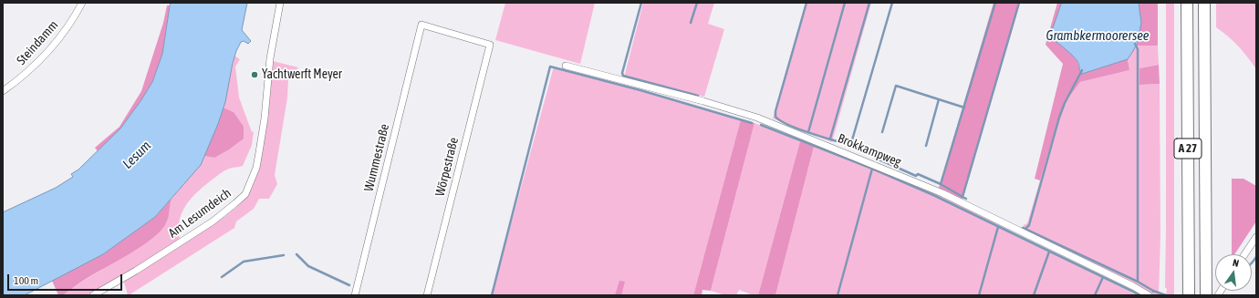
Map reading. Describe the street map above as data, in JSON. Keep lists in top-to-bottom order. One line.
{"streets":{"highway":["A 27"],"street":["Steindamm","Brokkampweg","Wummestraße","Wörpestraße","Am Lesumdeich"]},"crossings":[["Wummestraße","Wörpestraße"]],"water":["Grambkermoorersee","Lesum"],"places":["Yachtwerft Meyer"],"scale_bar":"100 m","north":"top"}
